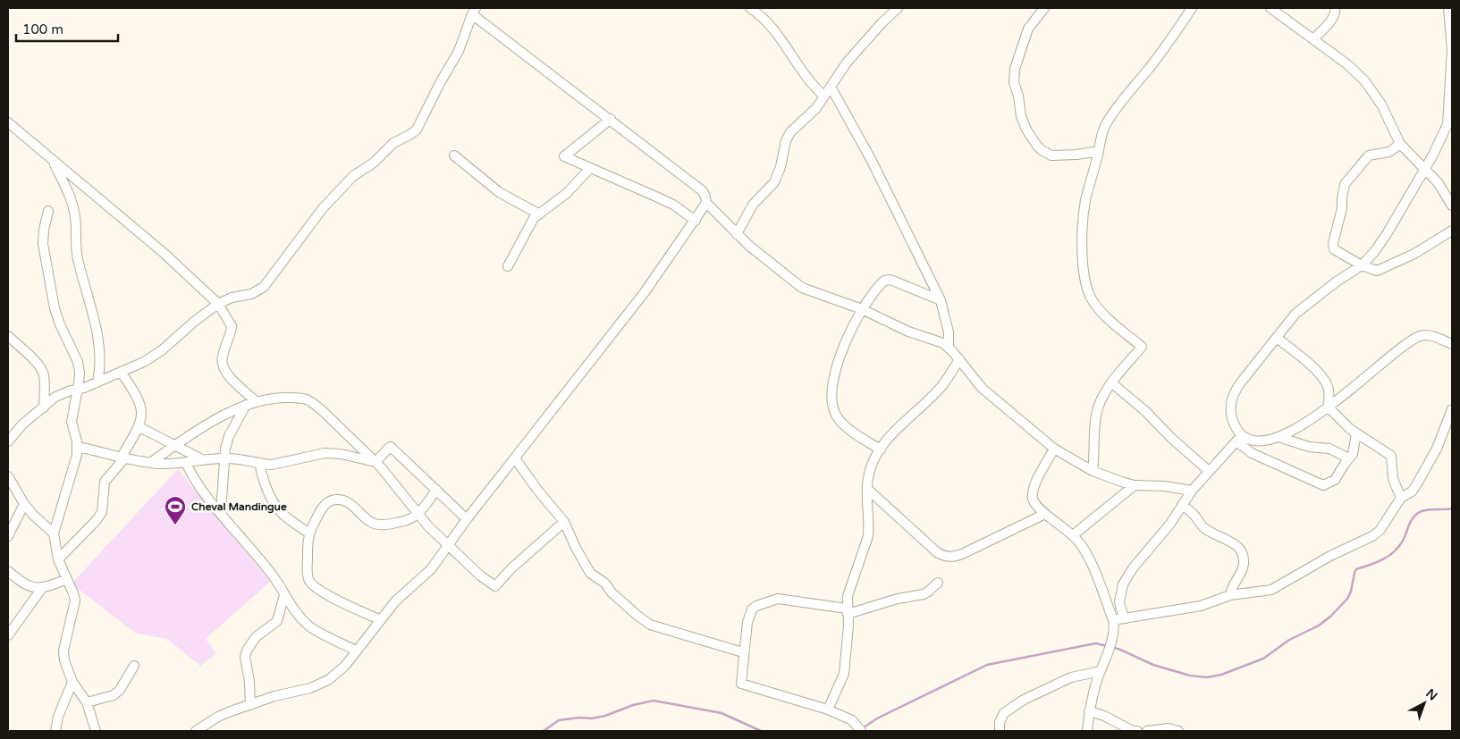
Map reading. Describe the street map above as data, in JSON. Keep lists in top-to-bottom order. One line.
{"places":{"sports":["Cheval Mandingue"]},"scale_bar":"100 m","north":"top right"}
